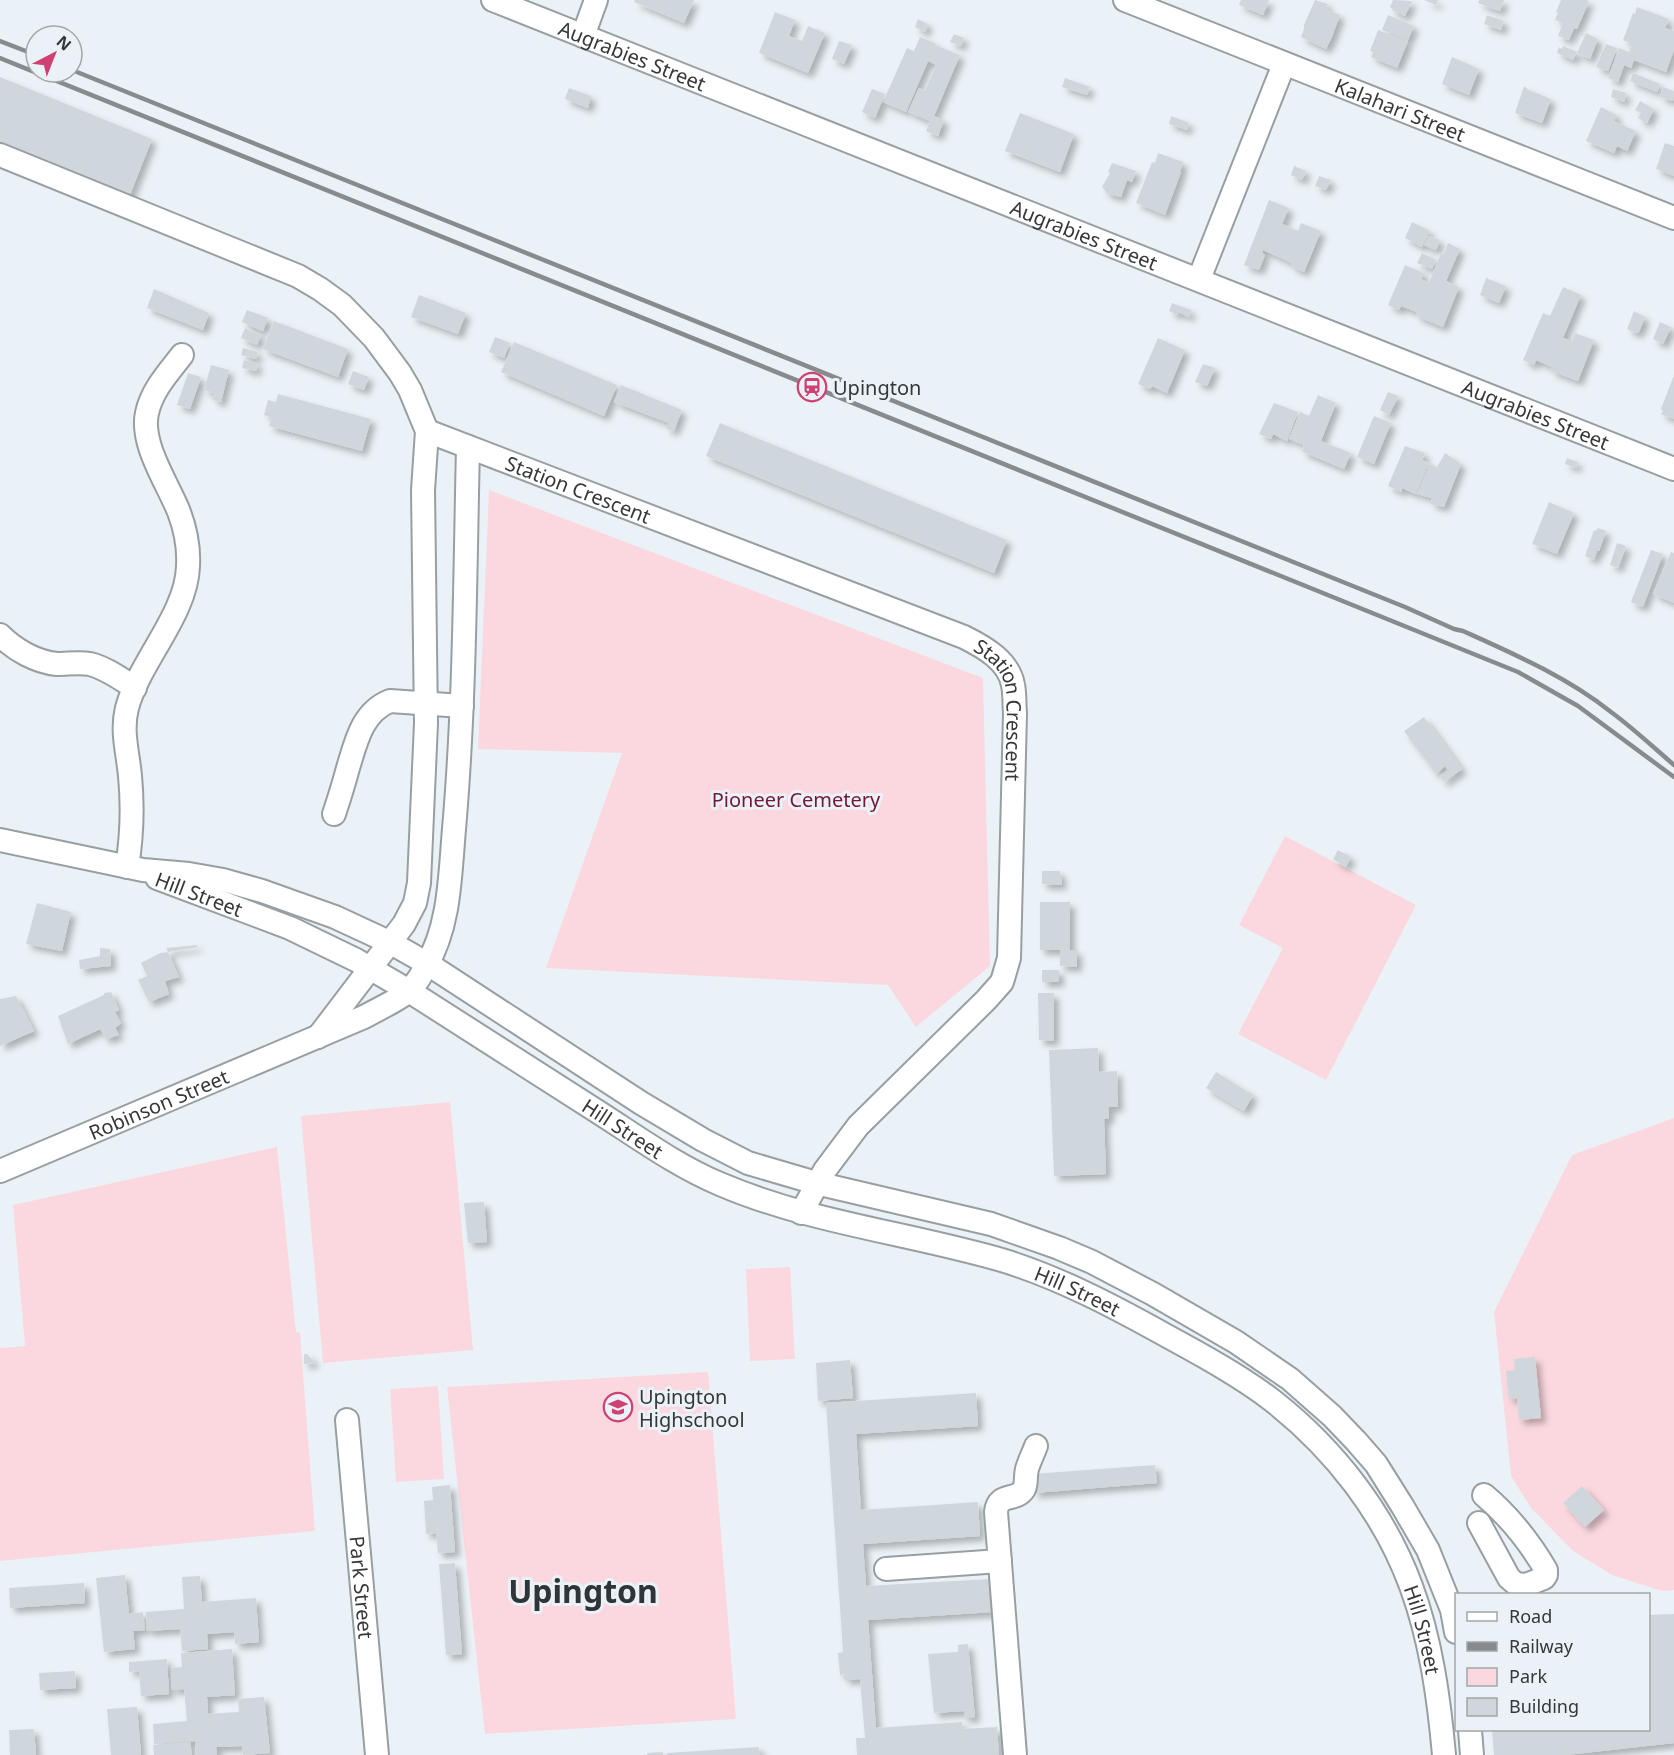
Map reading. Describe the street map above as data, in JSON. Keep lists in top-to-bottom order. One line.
{"streets":{"street":["Augrabies Street","Kalahari Street","Station Crescent","Hill Street","Robinson Street","Park Street"]},"crossings":[["Station Crescent","Hill Street"],["Hill Street","Robinson Street"]],"districts":["Upington"],"parks":["Pioneer Cemetery"],"places":{"station":["Upington"],"school or university":["Upington Highschool"]},"legend":["Road","Railway","Park","Building"],"north":"top right"}
